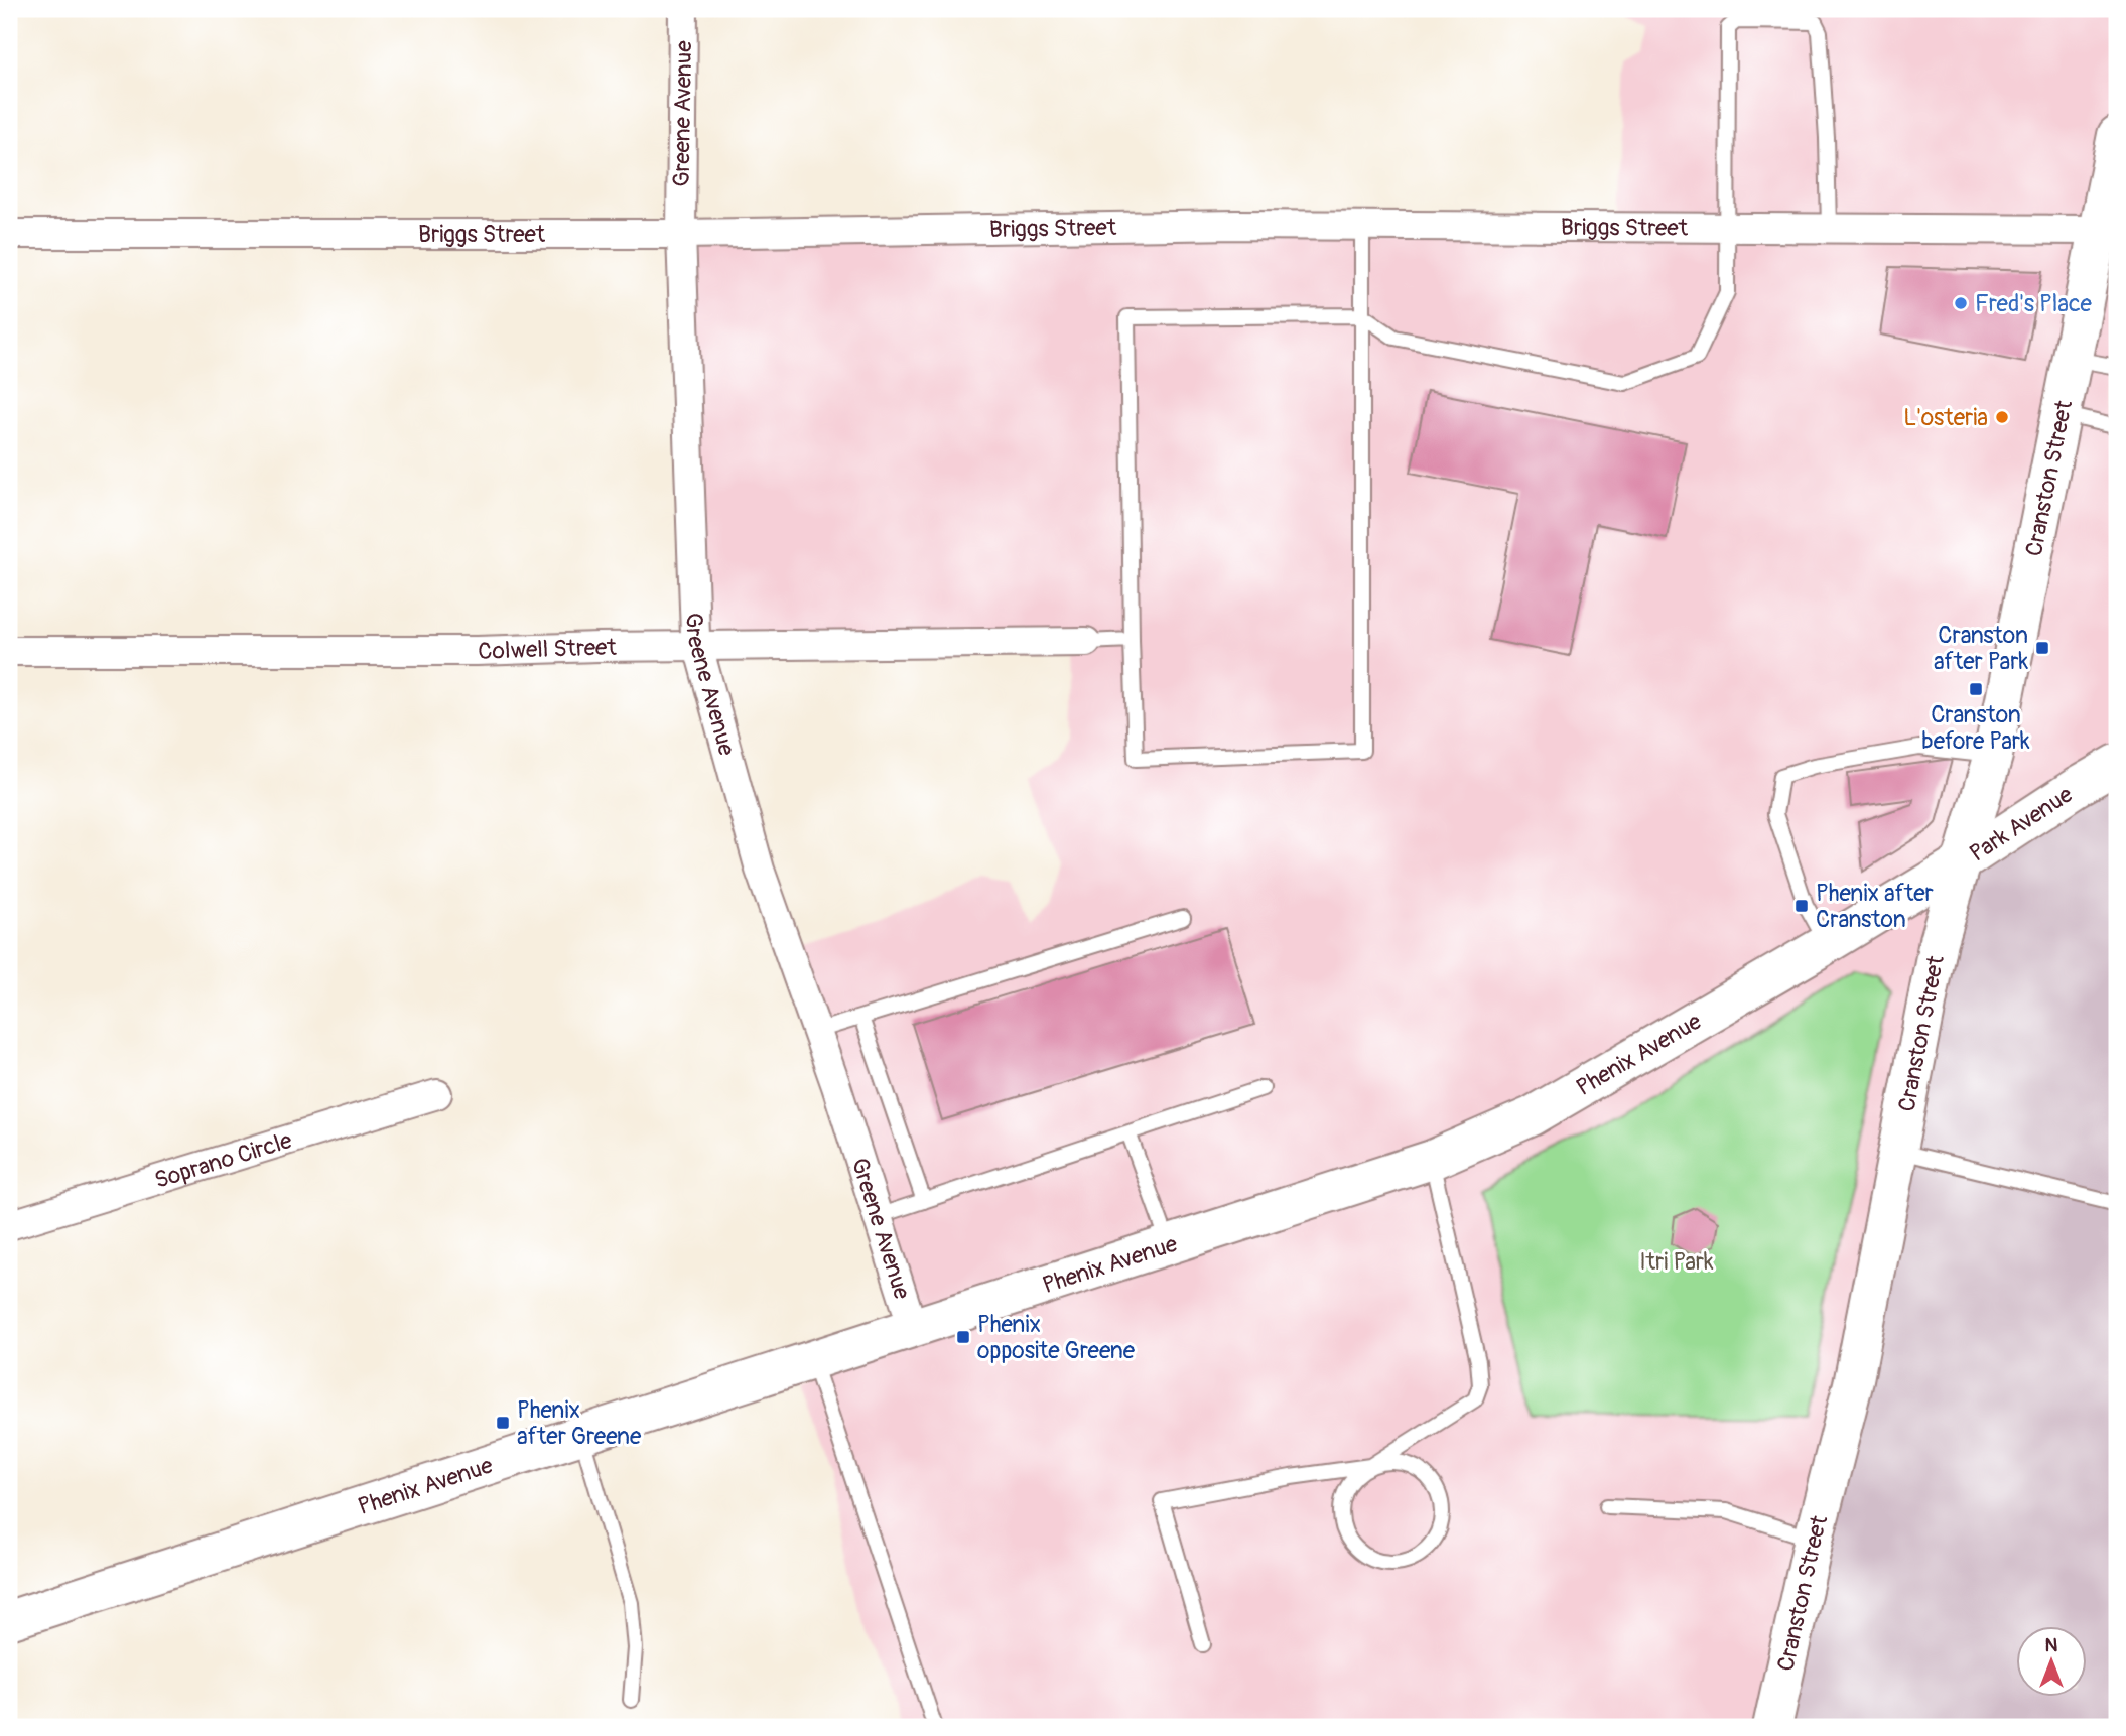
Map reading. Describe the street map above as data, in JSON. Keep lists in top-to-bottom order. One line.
{"streets":{"main road":["Cranston Street","Park Avenue","Phenix Avenue"],"street":["Greene Avenue","Briggs Street","Colwell Street","Soprano Circle"]},"crossings":[["Greene Avenue","Briggs Street"],["Greene Avenue","Colwell Street"],["Greene Avenue","Phenix Avenue"],["Briggs Street","Cranston Street"],["Cranston Street","Park Avenue"],["Cranston Street","Phenix Avenue"],["Park Avenue","Phenix Avenue"]],"parks":["Itri Park"],"places":{"other":["Fred's Place","L'osteria"],"transit":["Cranston after Park","Cranston before Park","Phenix after Cranston","Phenix opposite Greene","Phenix after Greene"]},"north":"top"}
